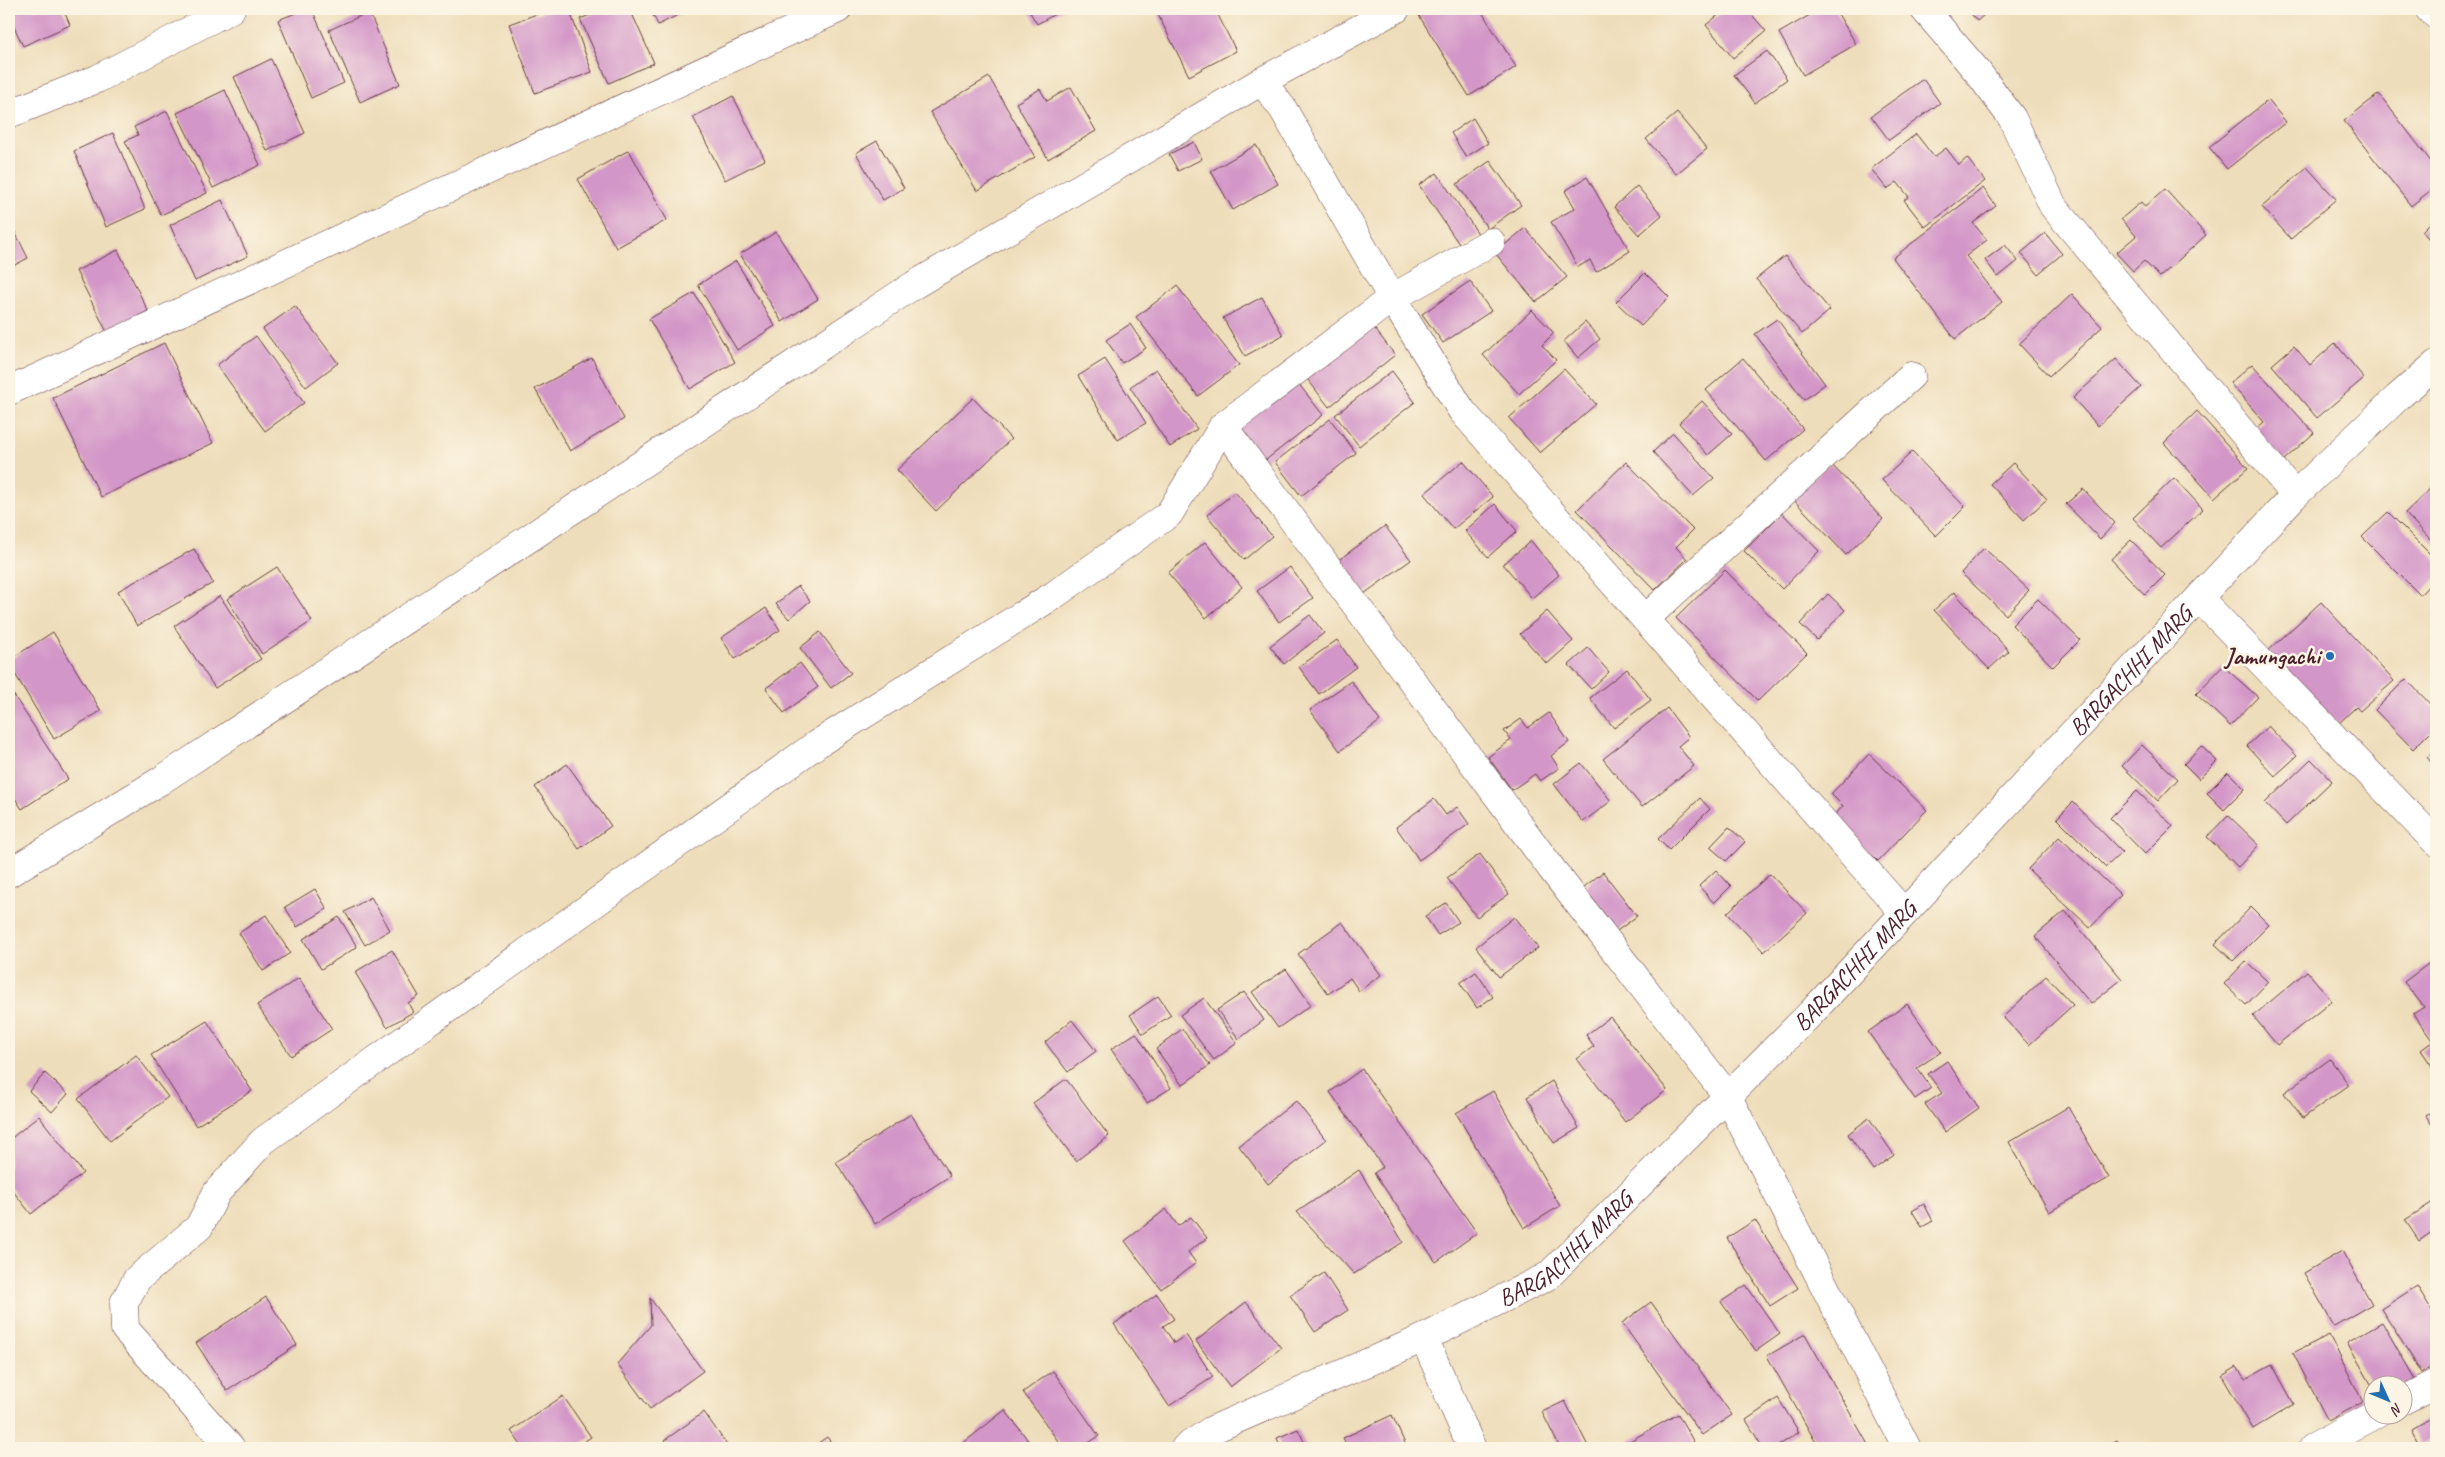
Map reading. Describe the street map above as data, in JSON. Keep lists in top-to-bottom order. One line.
{"streets":{"street":["BARGACHHI MARG"]},"places":["Jamungachi"],"north":"bottom right"}
